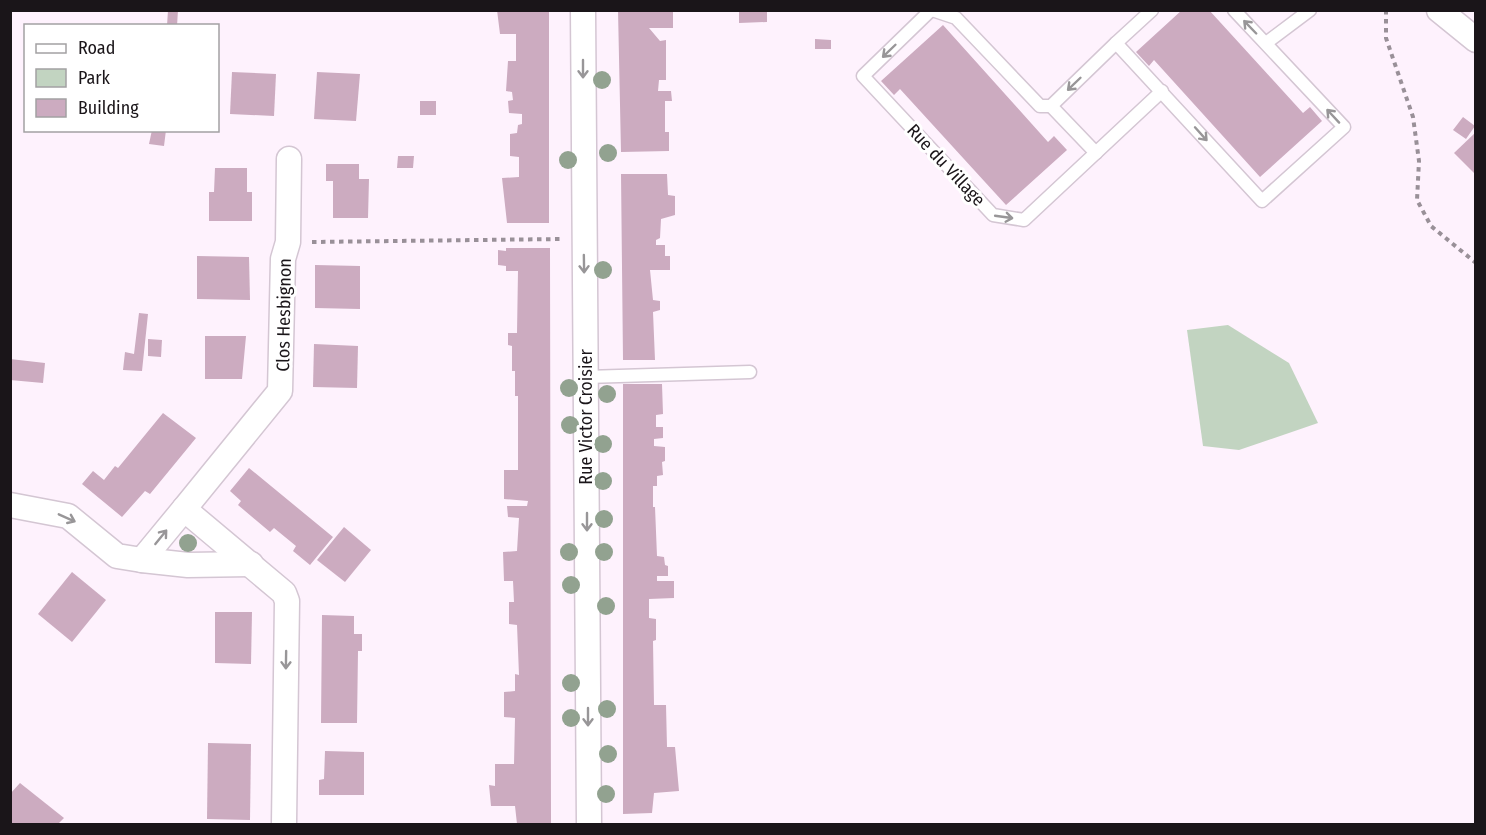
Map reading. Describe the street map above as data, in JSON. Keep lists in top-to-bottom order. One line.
{"streets":{"street":["Clos Hesbignon","Rue Victor Croisier"],"lane":["Rue du Village"]},"one_way":["Rue Victor Croisier"],"legend":["Road","Park","Building"]}
